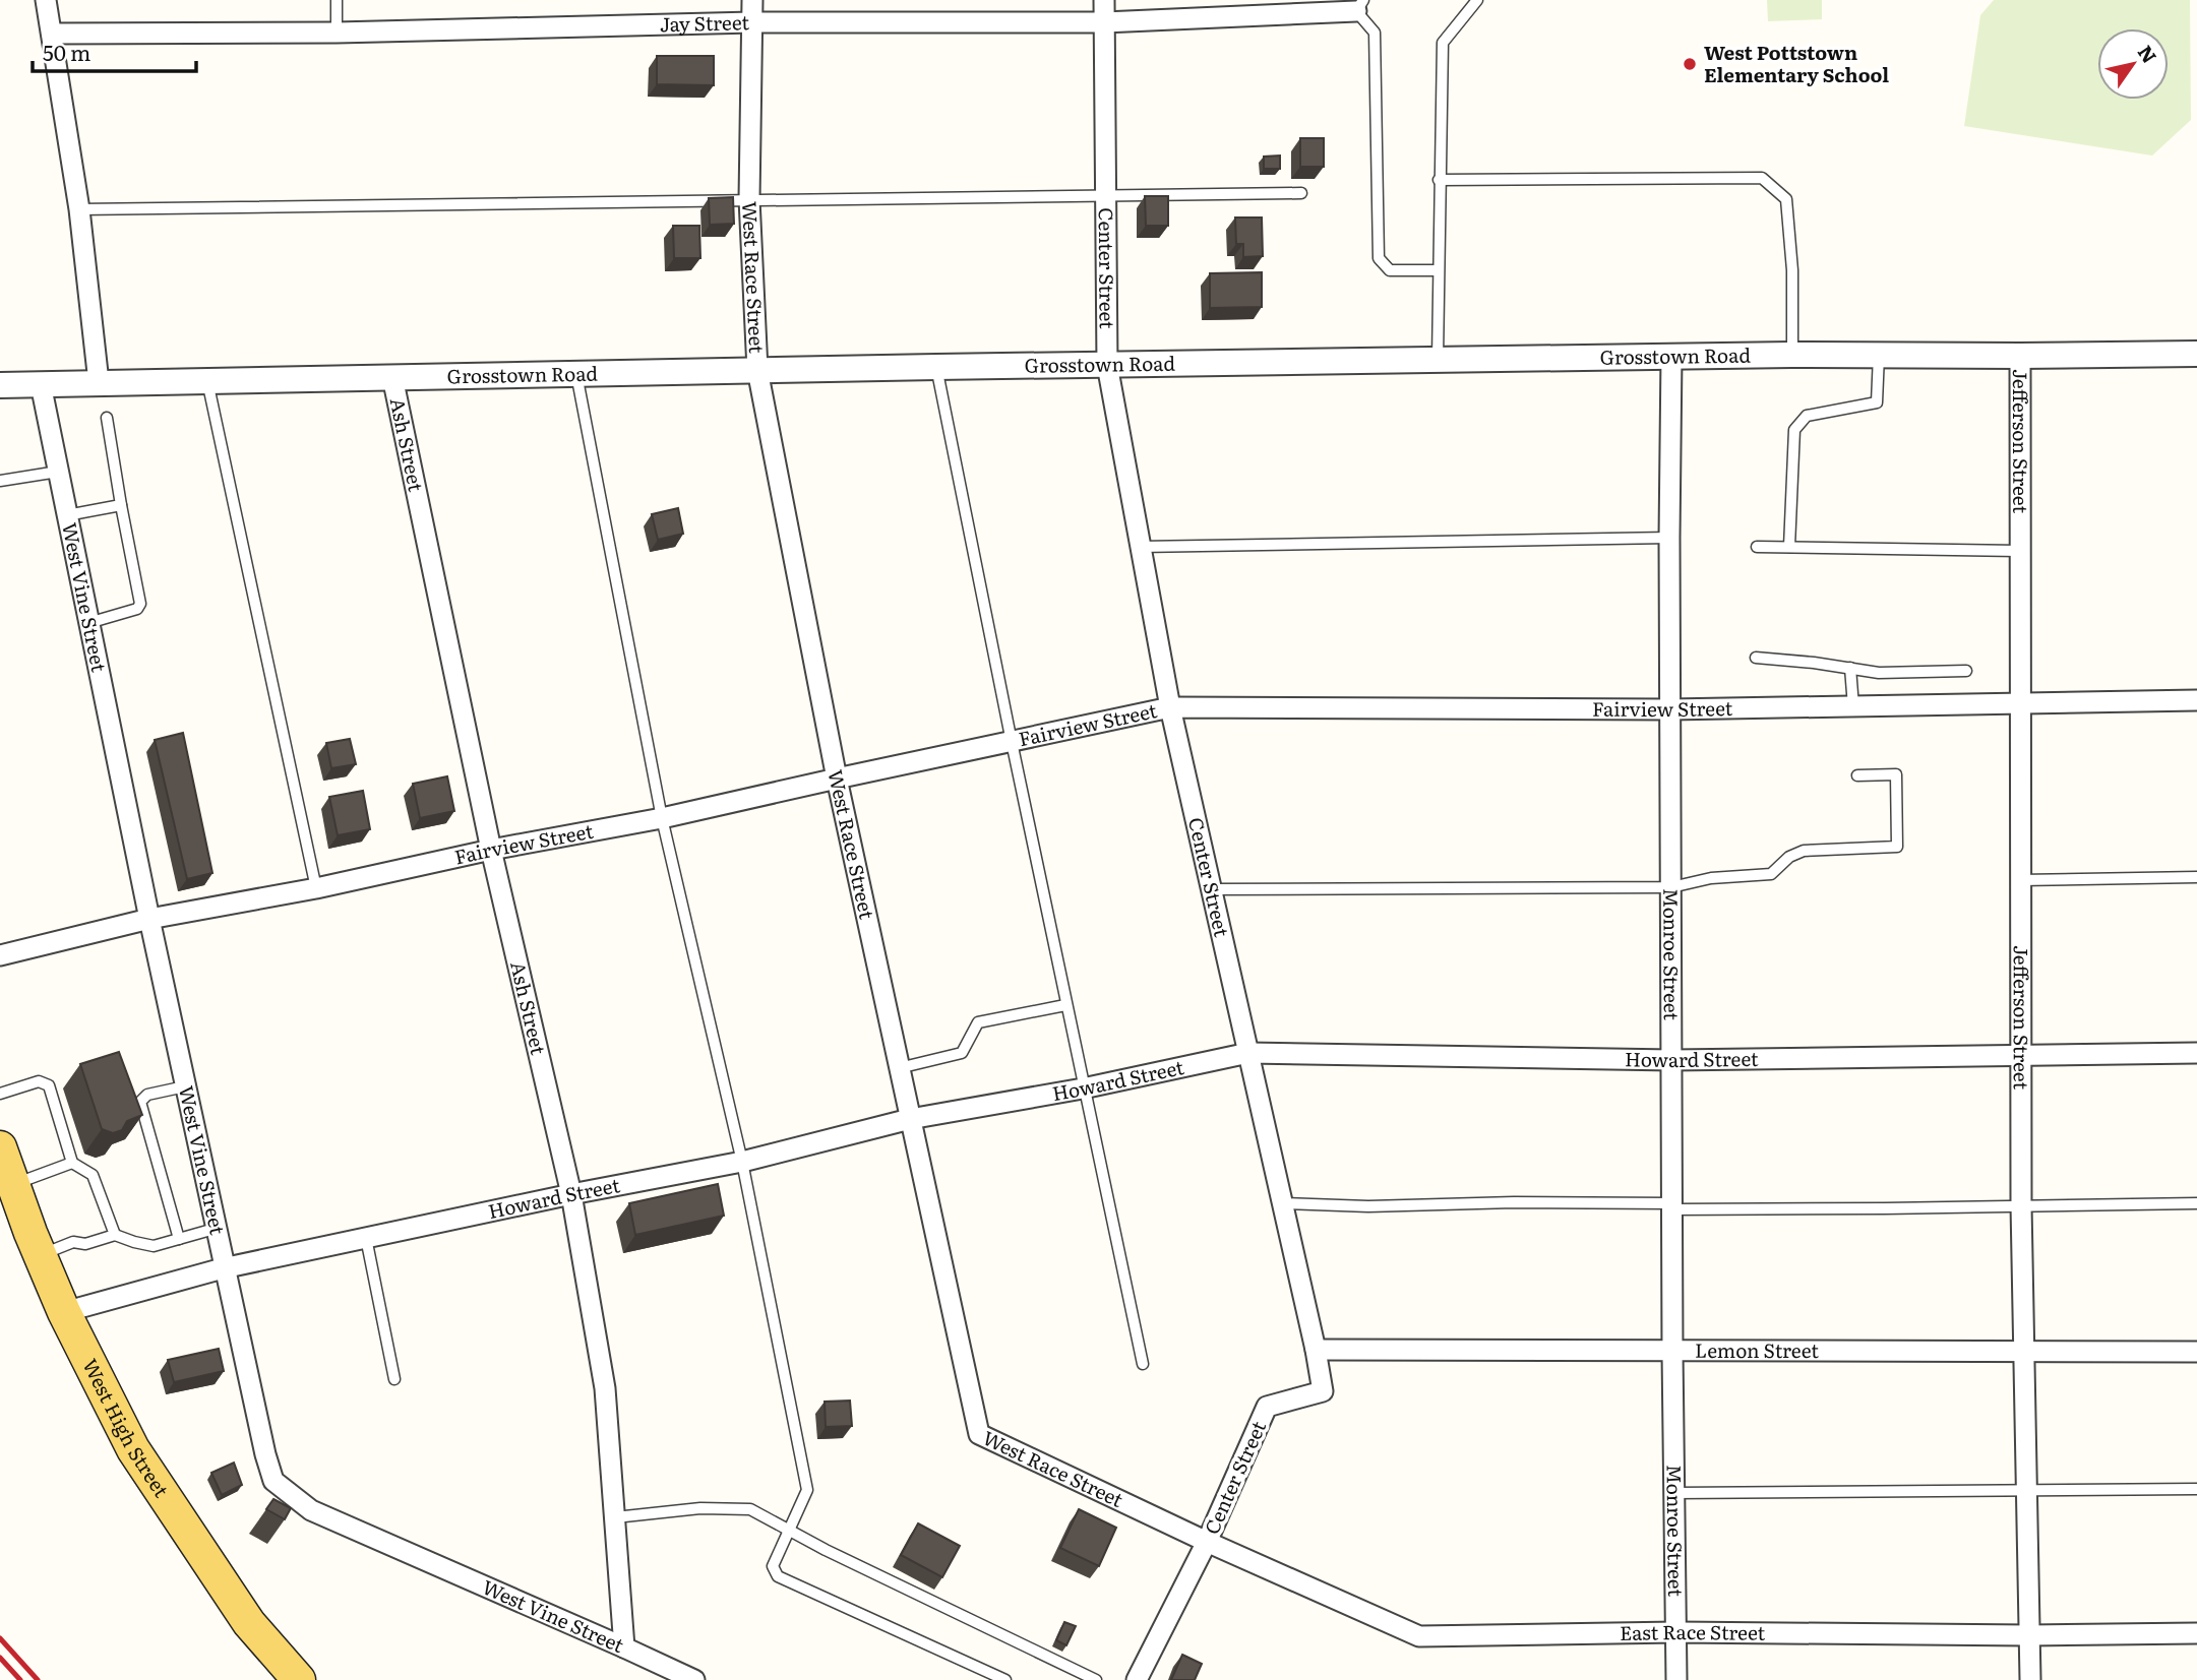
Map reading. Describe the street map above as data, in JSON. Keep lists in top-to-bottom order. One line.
{"streets":{"main road":["West High Street"],"street":["Jay Street","Center Street","West Race Street","Grosstown Road","Jefferson Street","Ash Street","West Vine Street","Fairview Street","Monroe Street","Howard Street","Lemon Street","East Race Street"]},"crossings":[["Jay Street","Center Street"],["Jay Street","West Race Street"],["Center Street","West Race Street"],["Center Street","Grosstown Road"],["Center Street","Fairview Street"],["Center Street","Howard Street"],["Center Street","Lemon Street"],["Center Street","East Race Street"],["West Race Street","Grosstown Road"],["West Race Street","Fairview Street"],["West Race Street","Howard Street"],["West Race Street","East Race Street"],["Grosstown Road","Jefferson Street"],["Grosstown Road","Ash Street"],["Grosstown Road","West Vine Street"],["Grosstown Road","Monroe Street"],["Jefferson Street","Fairview Street"],["Jefferson Street","Howard Street"],["Jefferson Street","Lemon Street"],["Jefferson Street","East Race Street"],["Ash Street","West Vine Street"],["Ash Street","Fairview Street"],["Ash Street","Howard Street"],["West Vine Street","Fairview Street"],["West Vine Street","Howard Street"],["Fairview Street","Monroe Street"],["Monroe Street","Howard Street"],["Monroe Street","Lemon Street"],["Monroe Street","East Race Street"],["Howard Street","West High Street"]],"places":["West Pottstown Elementary School"],"scale_bar":"50 m","north":"top right"}
